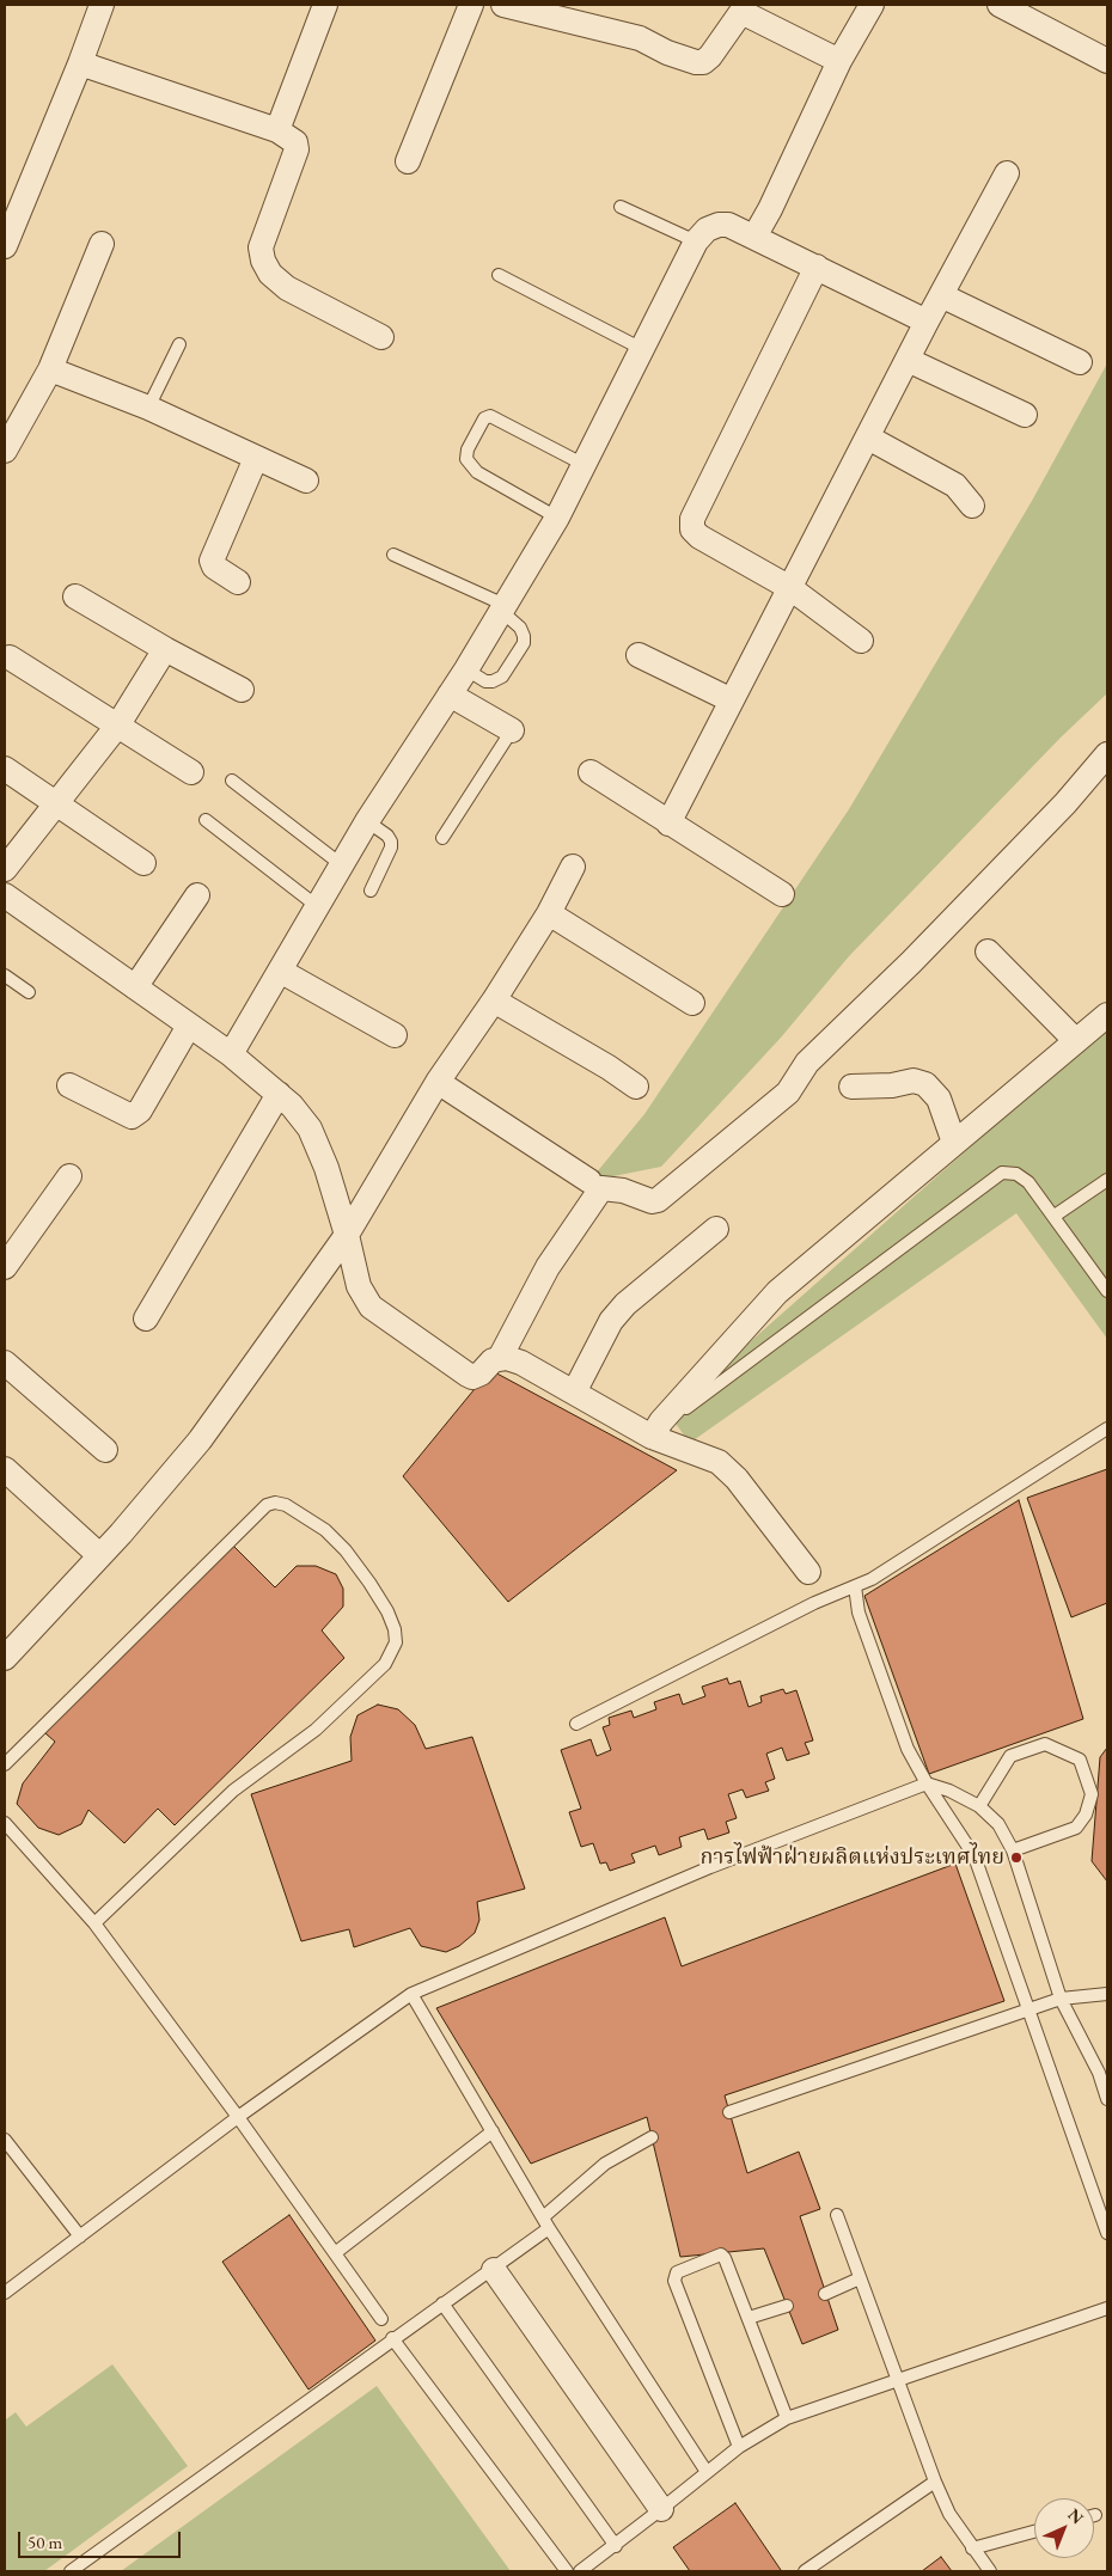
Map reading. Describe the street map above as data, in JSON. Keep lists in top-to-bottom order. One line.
{"places":["การไฟฟ้าฝ่ายผลิตแห่งประเทศไทย"],"scale_bar":"50 m","north":"top right"}
